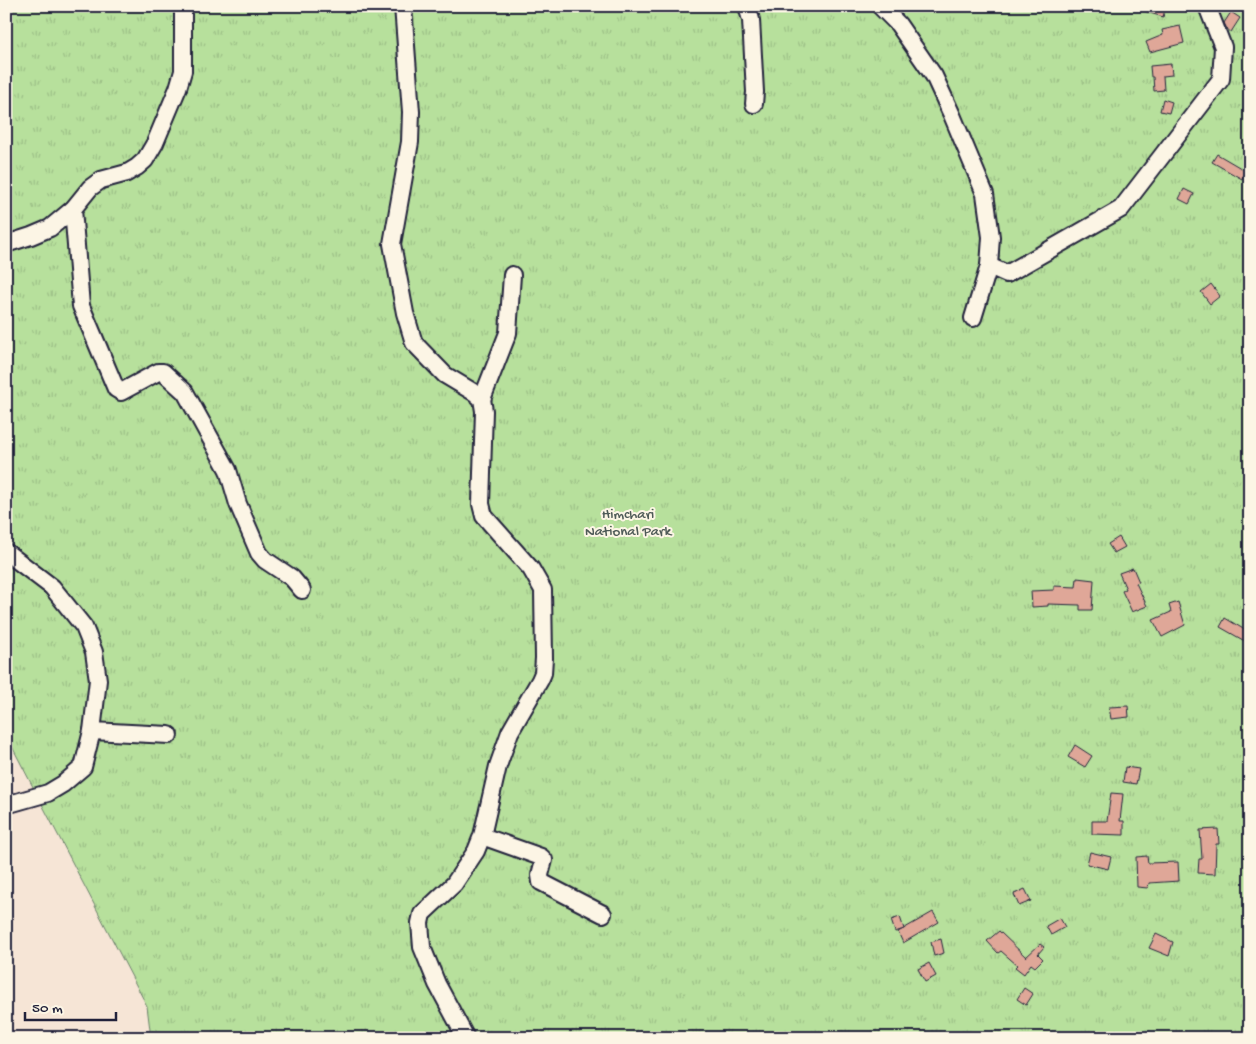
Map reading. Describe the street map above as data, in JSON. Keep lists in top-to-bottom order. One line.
{"parks":["Himchari National Park"],"scale_bar":"50 m"}
